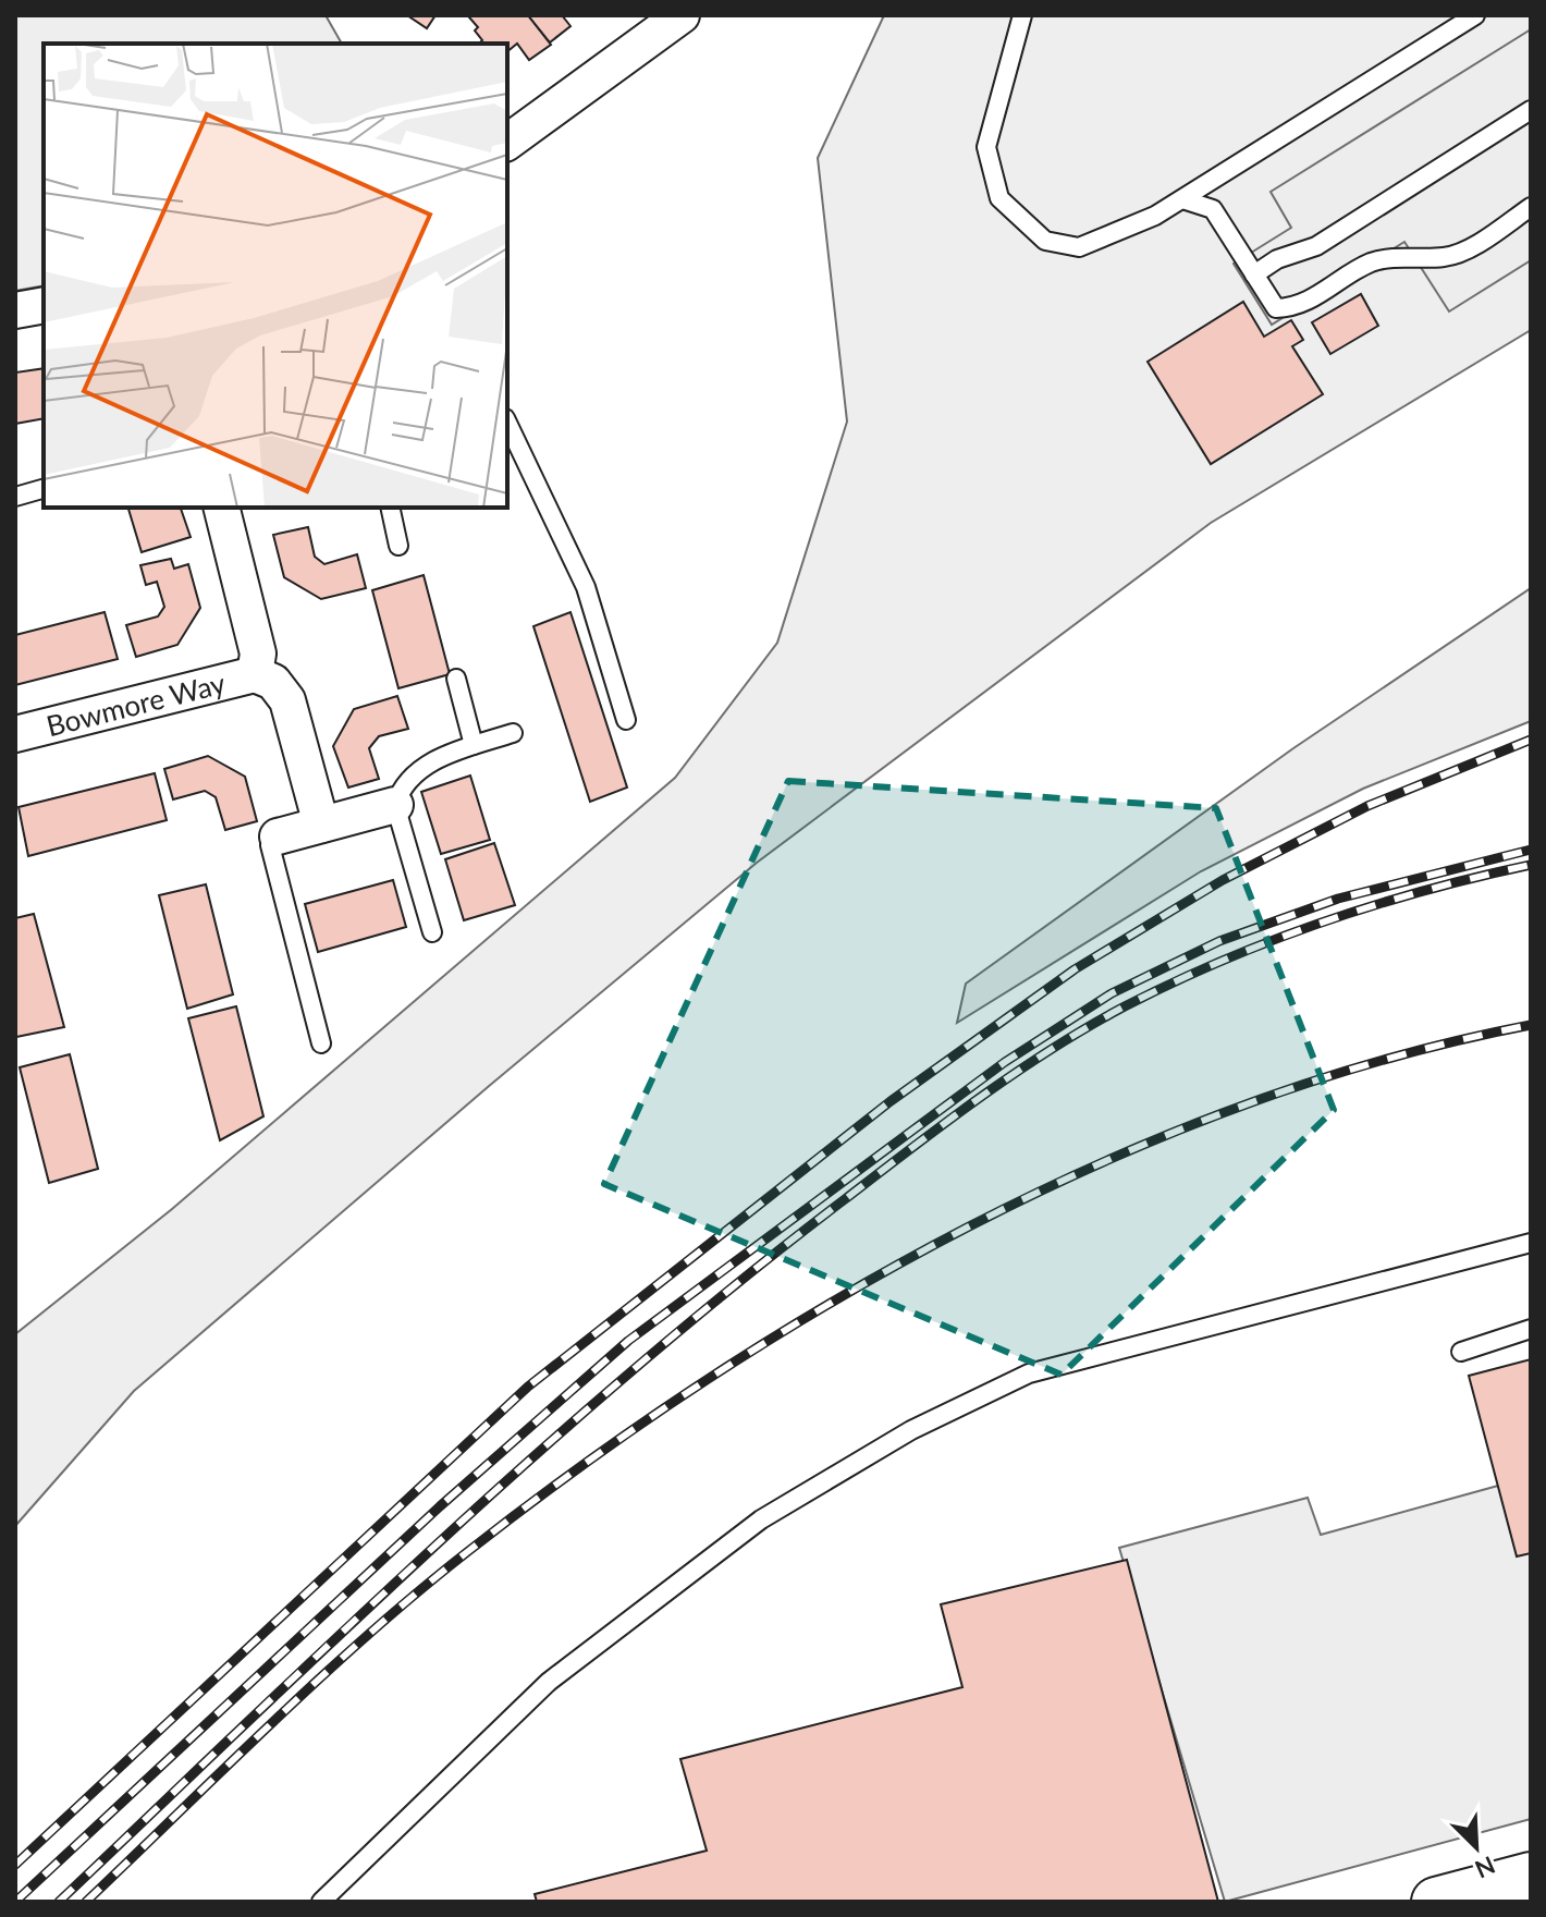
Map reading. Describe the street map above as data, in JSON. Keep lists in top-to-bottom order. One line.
{"streets":{"street":["Bowmore Way"]},"north":"bottom right"}
